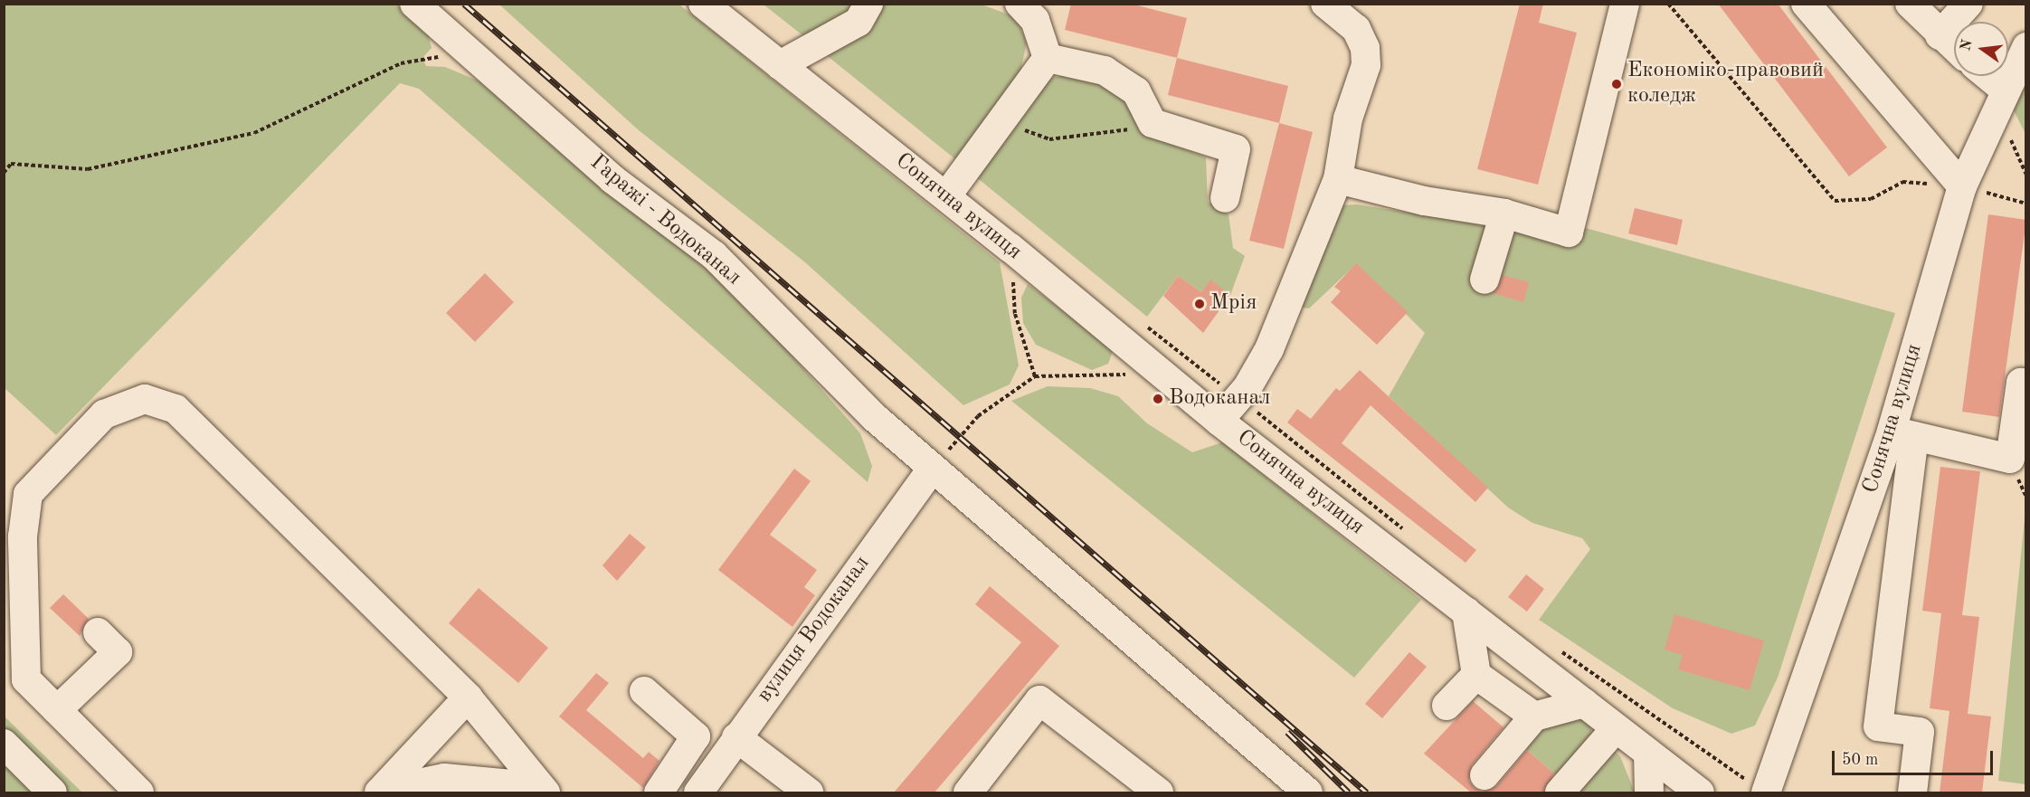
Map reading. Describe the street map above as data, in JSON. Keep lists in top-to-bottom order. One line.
{"streets":{"street":["Сонячна вулиця","Гаражі - Водоканал","вулиця Водоканал"]},"crossings":[["Гаражі - Водоканал","вулиця Водоканал"]],"places":["Економіко-правовий коледж","Мрія","Водоканал"],"scale_bar":"50 m","north":"left"}
